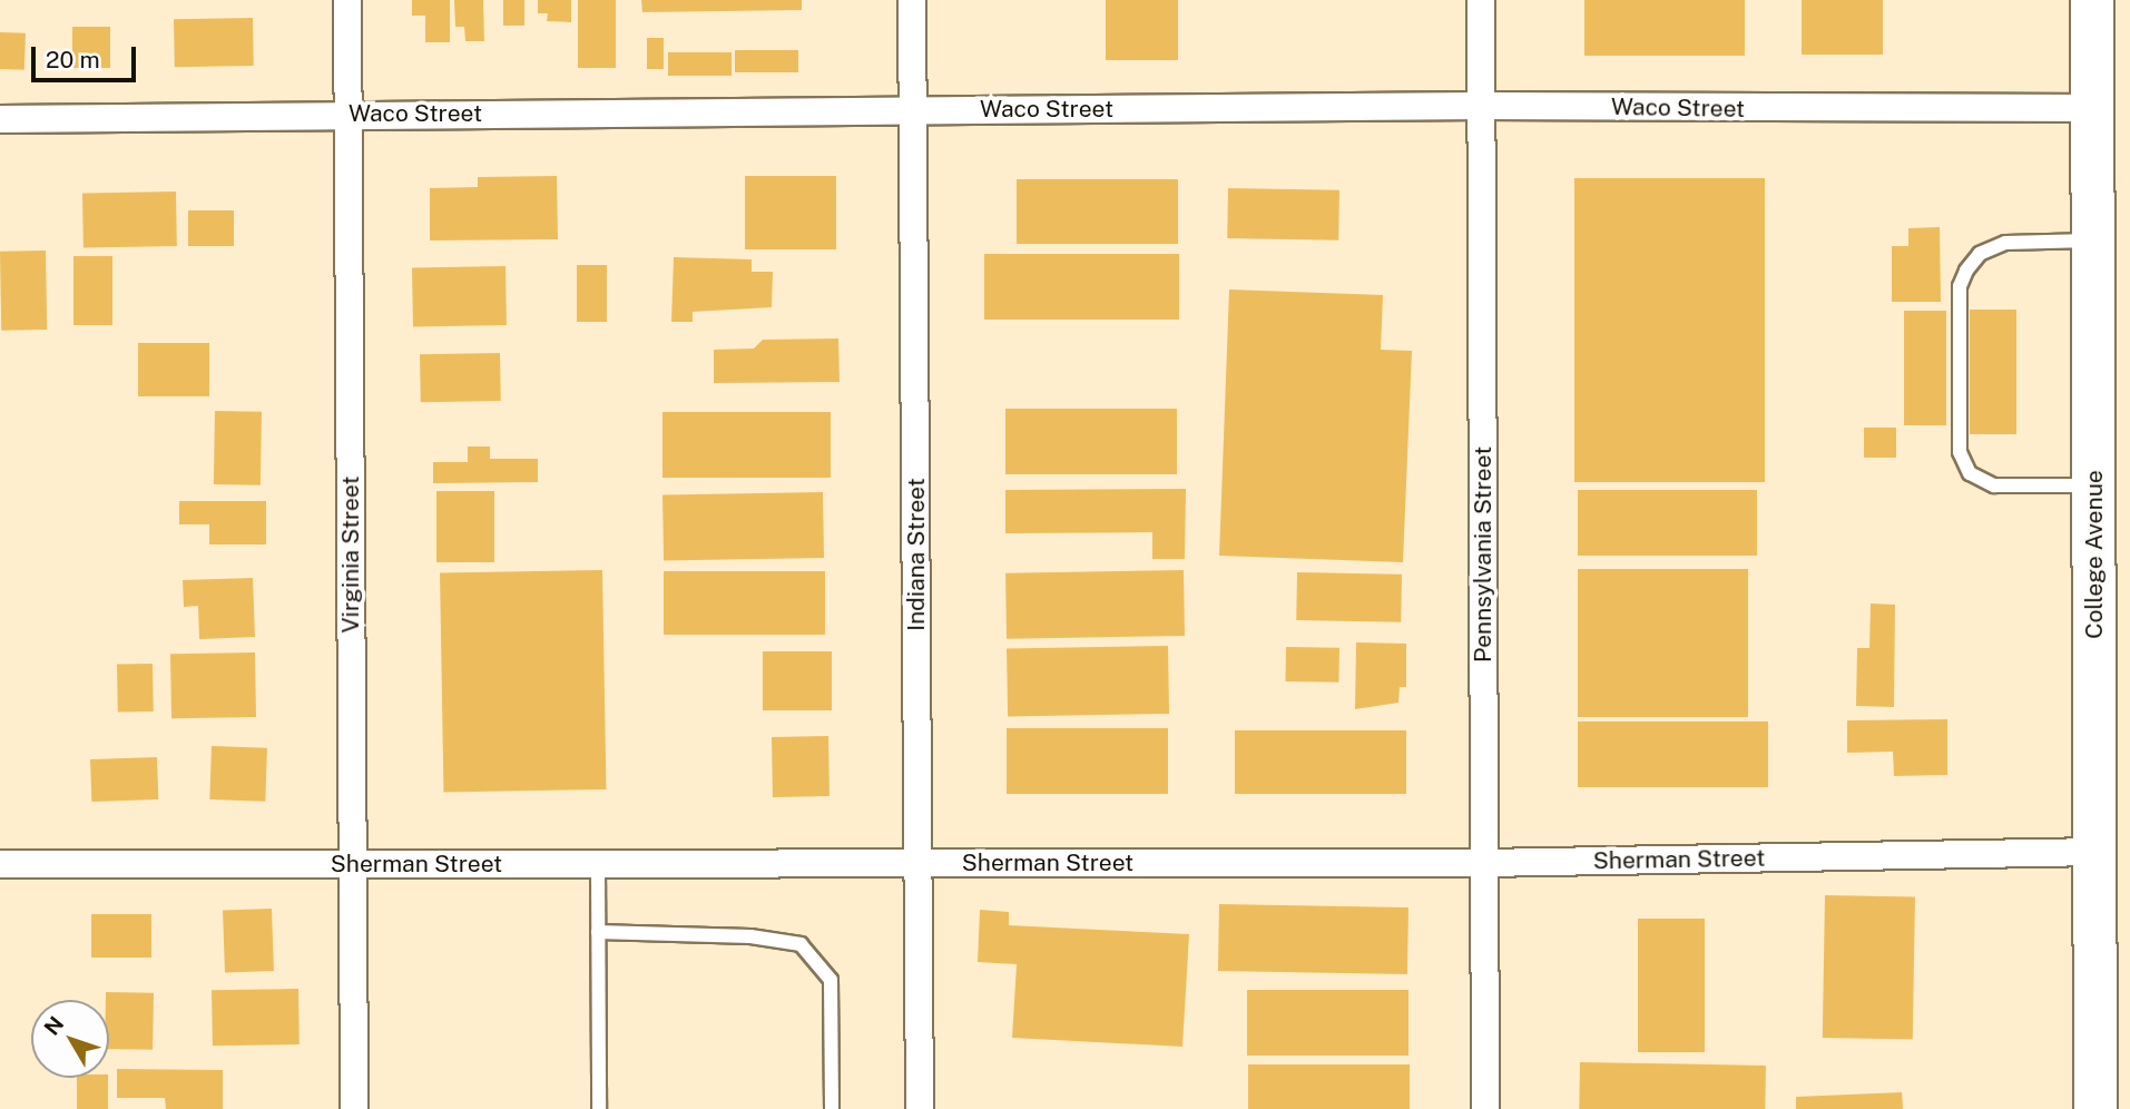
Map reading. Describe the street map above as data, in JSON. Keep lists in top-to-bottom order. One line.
{"streets":{"main road":["College Avenue"],"street":["Waco Street","Virginia Street","Indiana Street","Pennsylvania Street","Sherman Street"]},"crossings":[["Waco Street","Virginia Street"],["Waco Street","Indiana Street"],["Waco Street","Pennsylvania Street"],["Waco Street","College Avenue"],["Virginia Street","Sherman Street"],["Indiana Street","Sherman Street"],["Pennsylvania Street","Sherman Street"],["College Avenue","Sherman Street"]],"scale_bar":"20 m","north":"top left"}
